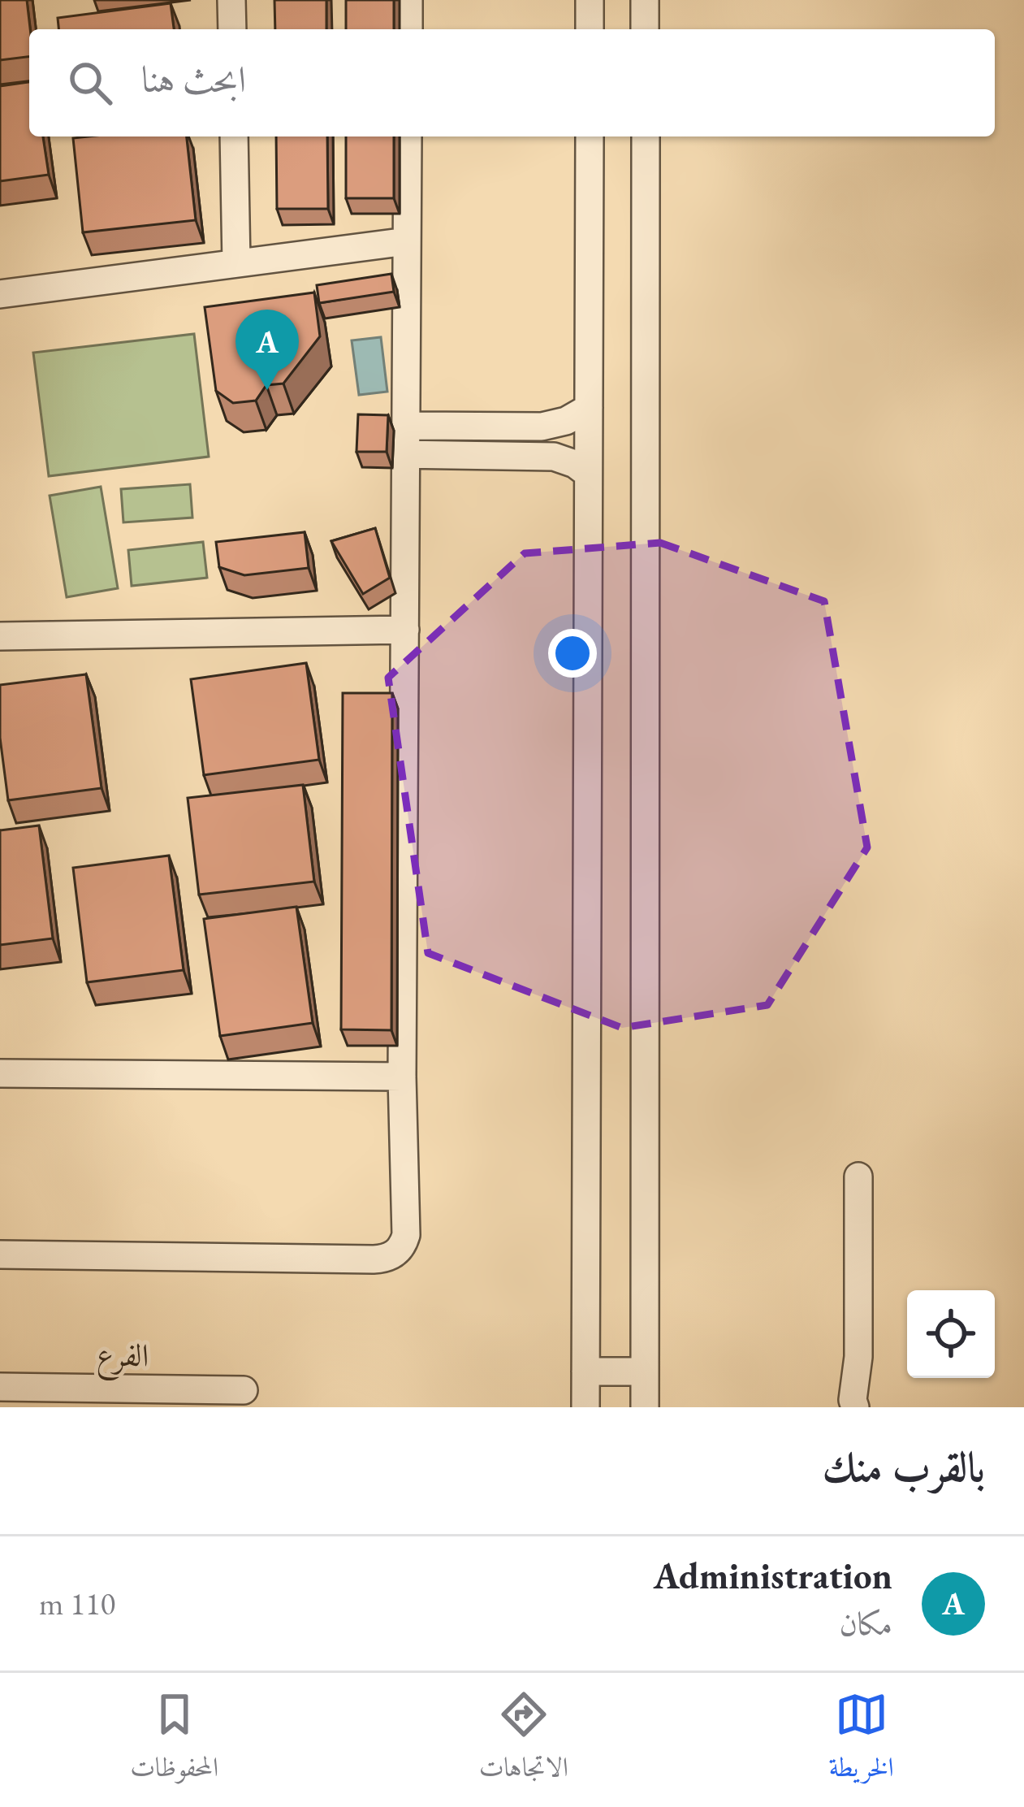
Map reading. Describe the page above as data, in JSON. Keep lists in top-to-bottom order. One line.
{"streets":{"street":["الفرع"]},"page":{"search":"ابحث هنا","pins":"A","heading":"بالقرب منك","list":[{"mark":"A","name":"Administration","note":"مكان","value":"110 m"}],"nav":["الخريطة","الاتجاهات","المحفوظات"]}}
